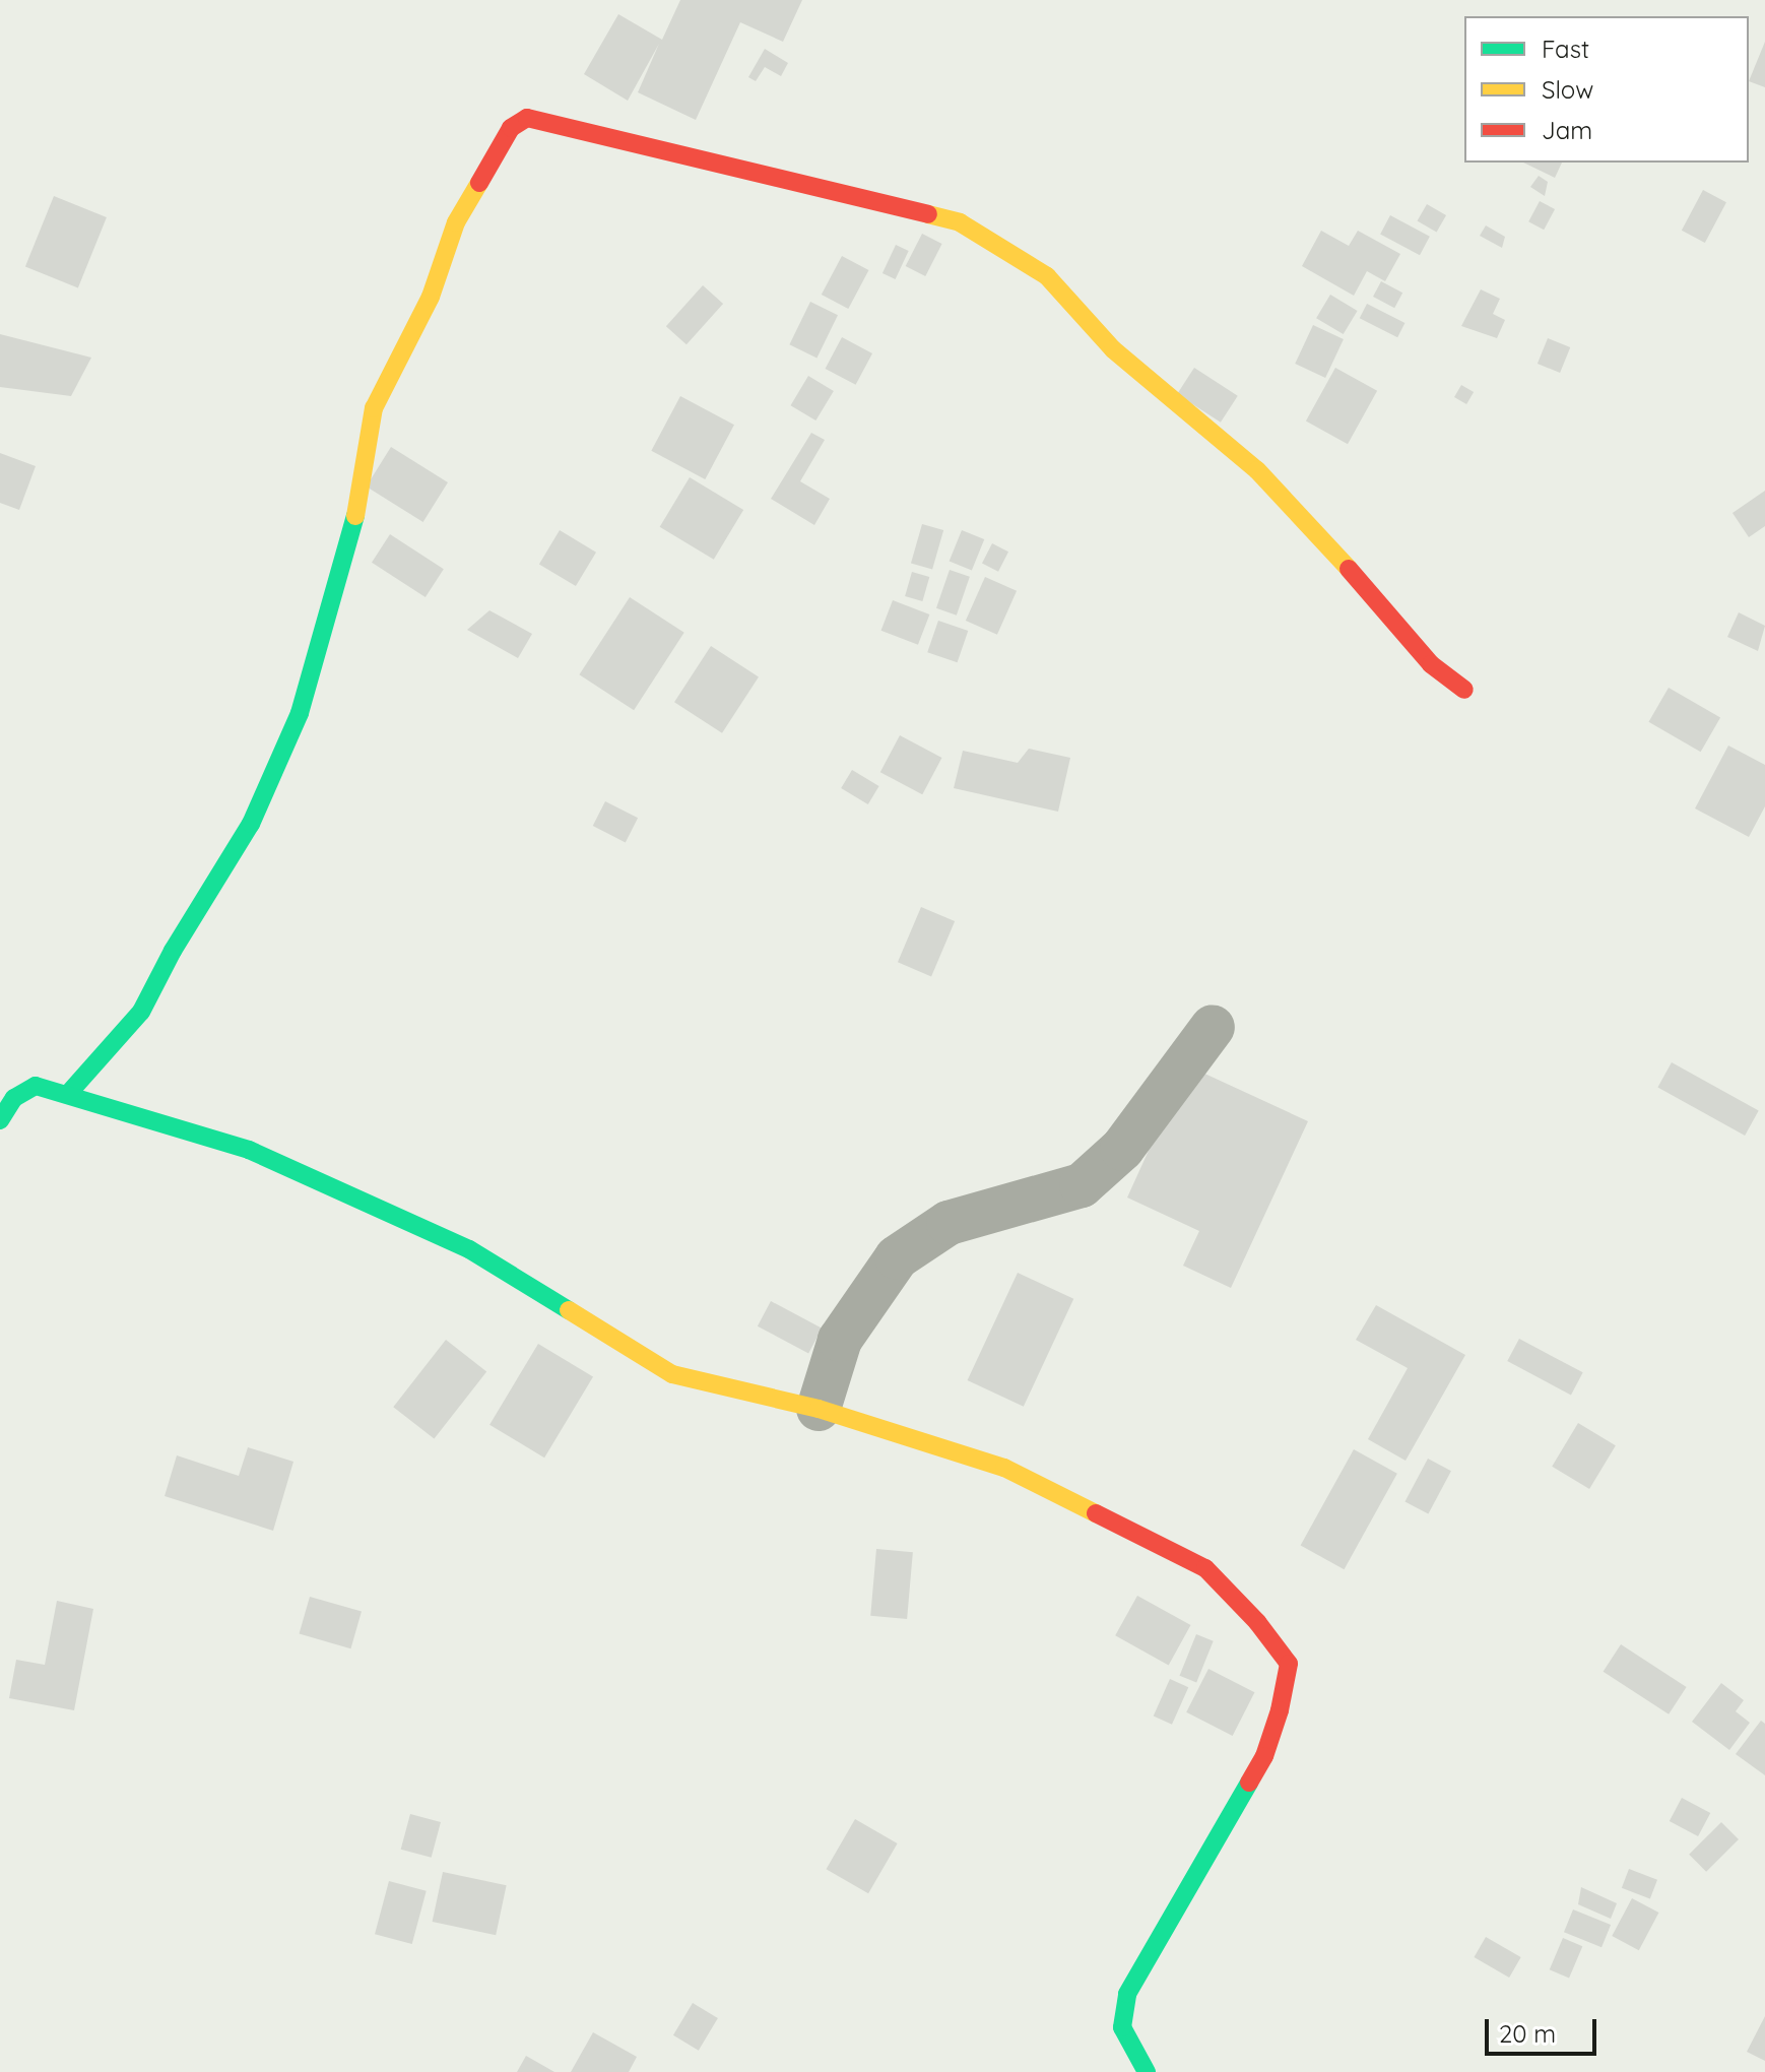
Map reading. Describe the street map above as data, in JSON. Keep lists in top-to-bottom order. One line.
{"legend":["Fast","Slow","Jam"],"scale_bar":"20 m"}
